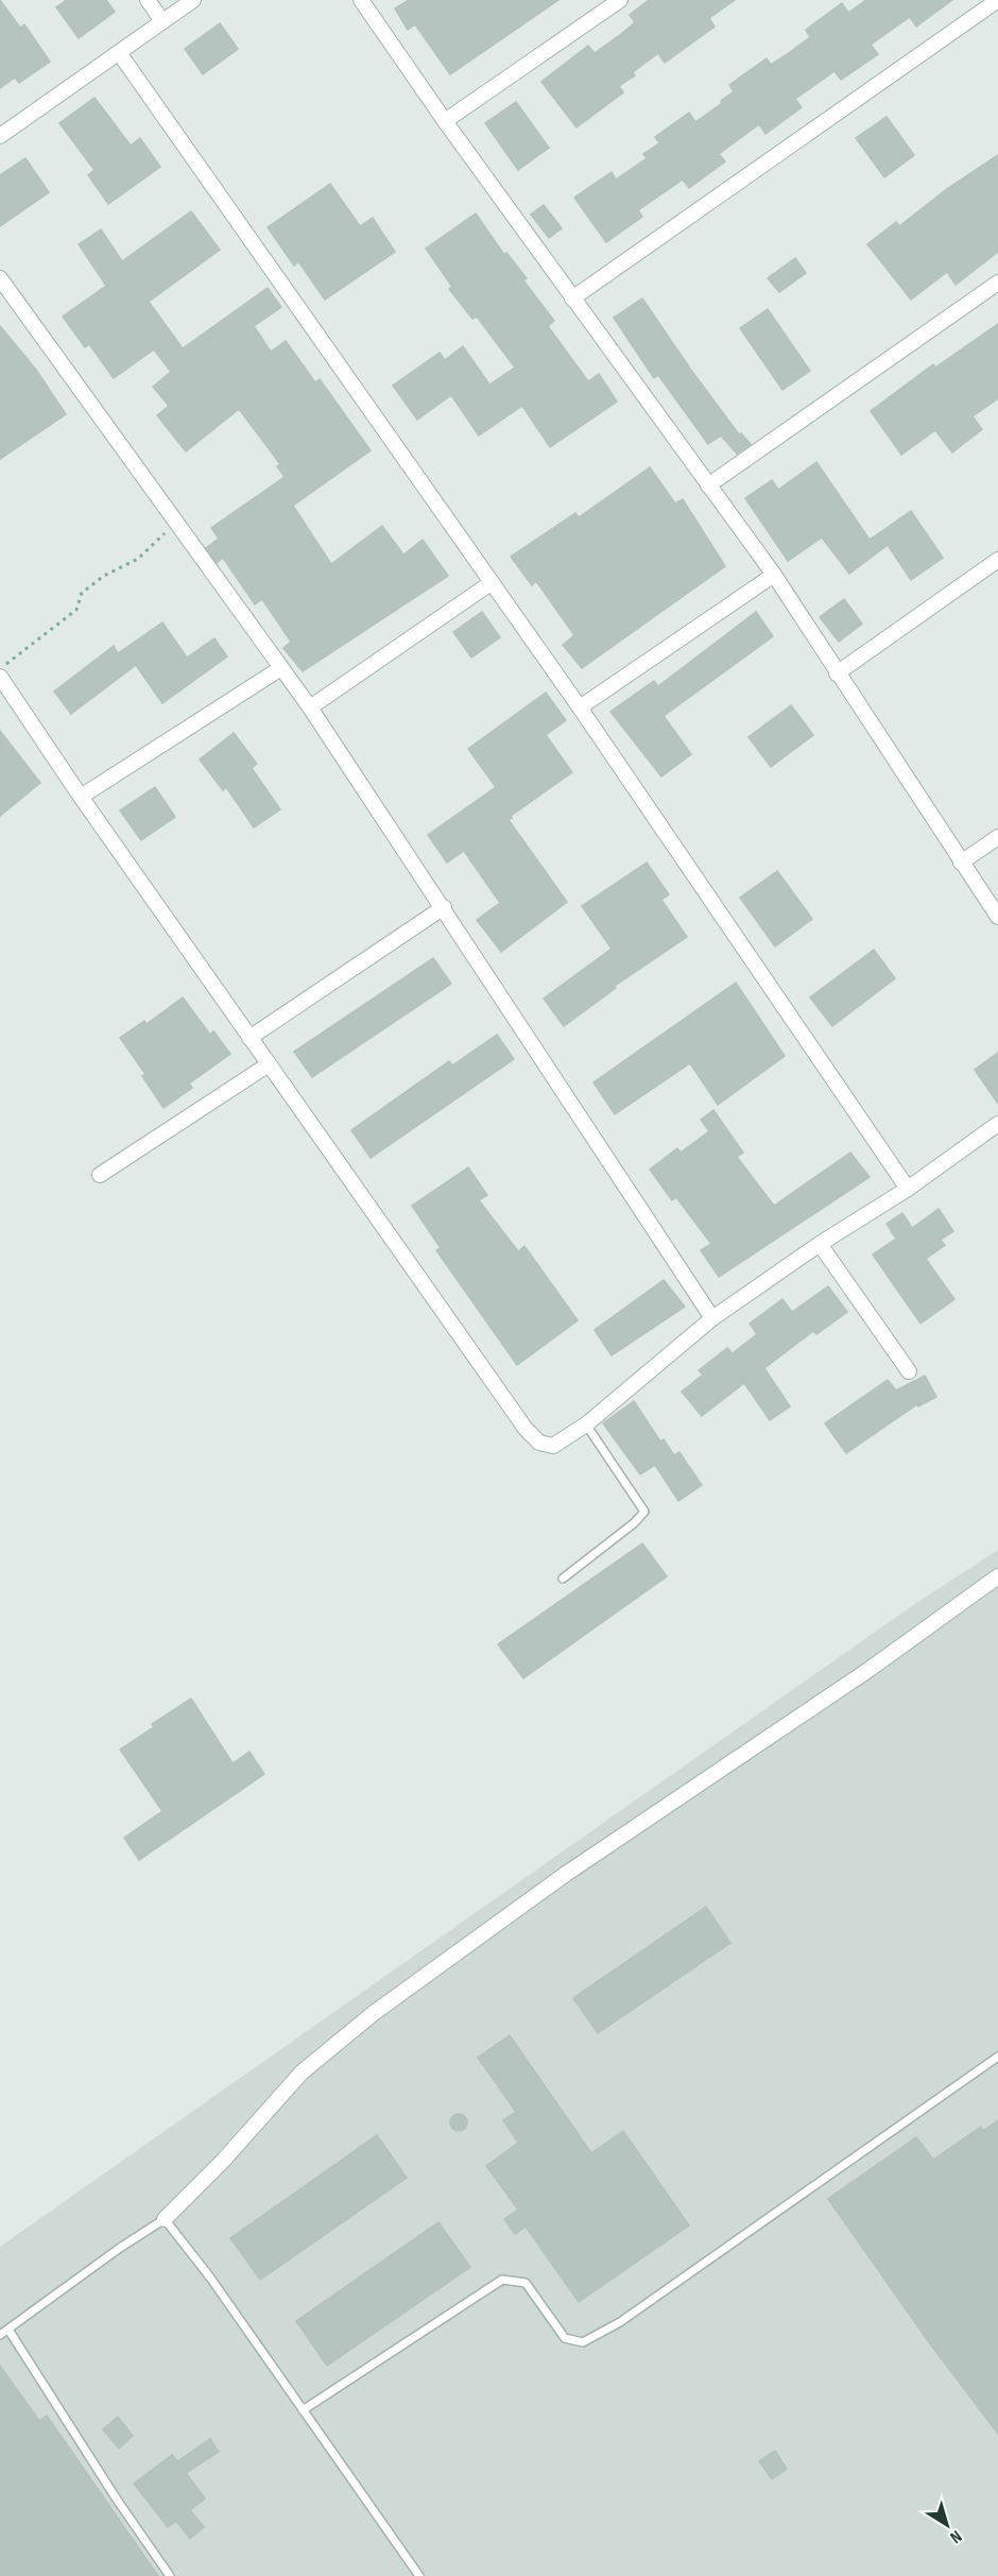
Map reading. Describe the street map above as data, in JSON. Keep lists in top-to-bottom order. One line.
{"north":"bottom right"}
